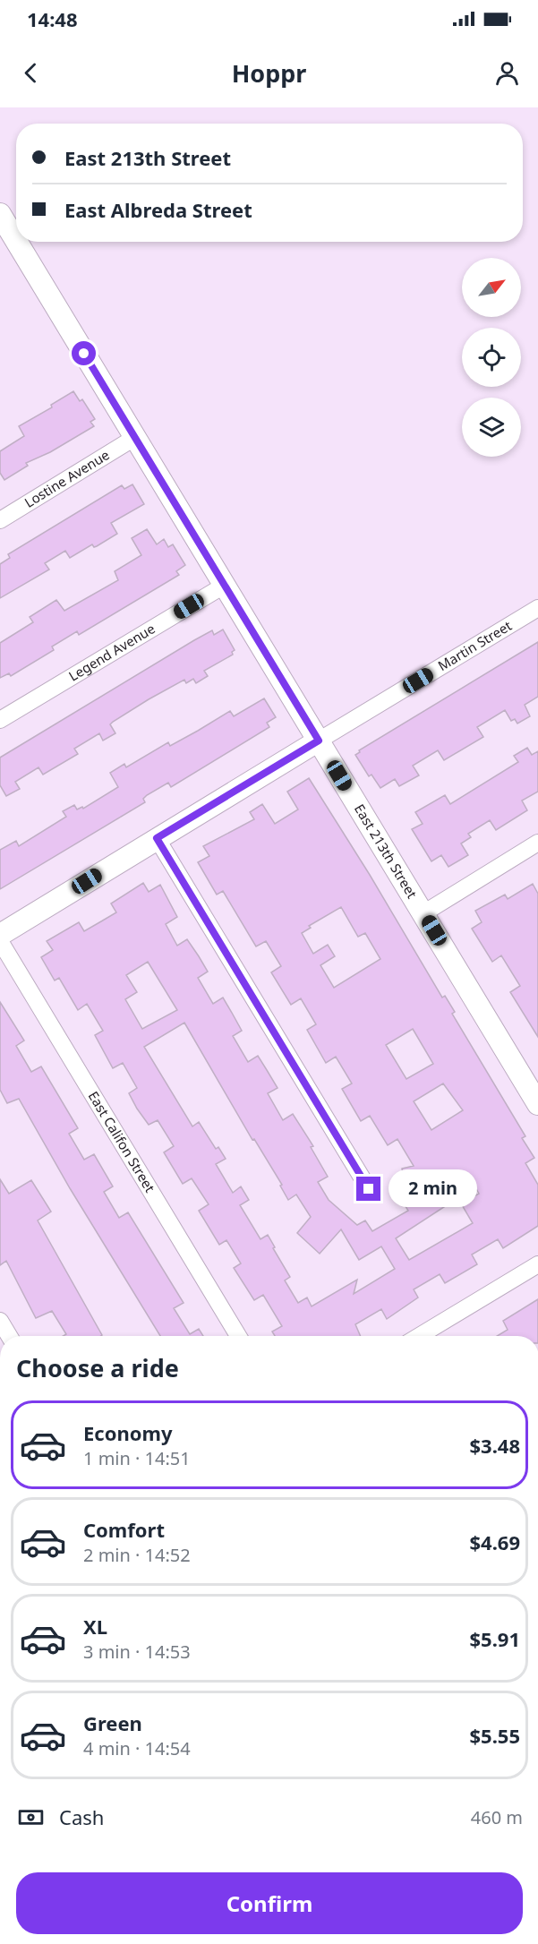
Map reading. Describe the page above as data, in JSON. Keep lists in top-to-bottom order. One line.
{"streets":{"street":["Lostine Avenue","Martin Street","Legend Avenue","East 213th Street","East Califon Street"]},"crossings":[["Lostine Avenue","East 213th Street"],["Martin Street","East 213th Street"],["Legend Avenue","East 213th Street"]],"north":"top right","page":{"status":"14:48","header":"Hoppr","banner":["East 213th Street","East Albreda Street"],"bubble":"2 min","heading":"Choose a ride","list":[{"name":"Economy","note":"1 min · 14:51","value":"$3.48"},{"name":"Comfort","note":"2 min · 14:52","value":"$4.69"},{"name":"XL","note":"3 min · 14:53","value":"$5.91"},{"name":"Green","note":"4 min · 14:54","value":"$5.55"}],"pay":["Cash","460 m"],"buttons":"Confirm"}}
